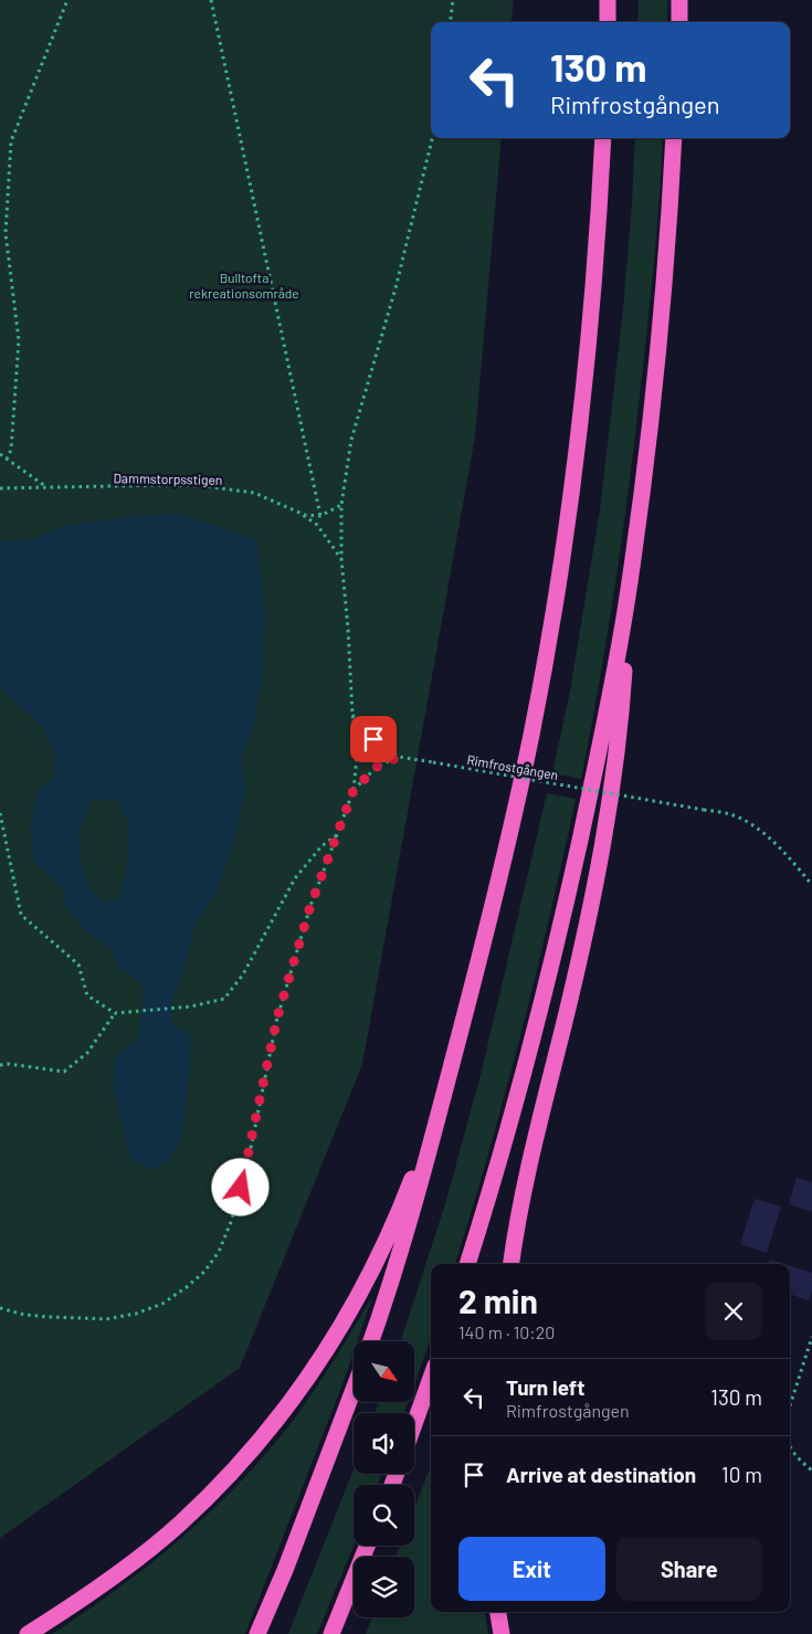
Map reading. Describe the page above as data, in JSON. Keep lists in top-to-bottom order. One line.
{"streets":{"path":["Dammstorpsstigen","Rimfrostgången"]},"parks":["Bulltofta rekreationsområde"],"north":"bottom right","page":{"turn":["130 m","Rimfrostgången"],"heading":["2 min","140 m · 10:20"],"list":[{"name":"Turn left","note":"Rimfrostgången","value":"130 m"},{"name":"Arrive at destination","value":"10 m"}],"buttons":["Exit","Share"]}}
